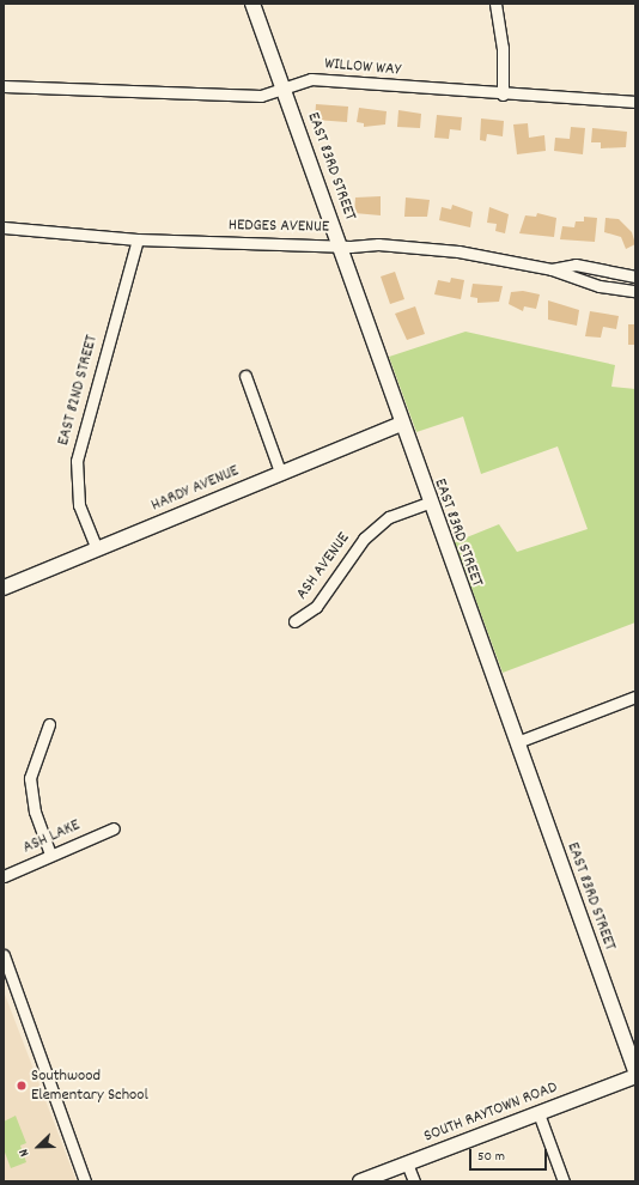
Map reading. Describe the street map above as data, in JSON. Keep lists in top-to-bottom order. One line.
{"streets":{"street":["WILLOW WAY","EAST 83RD STREET","HEDGES AVENUE","EAST 82ND STREET","HARDY AVENUE","ASH AVENUE","ASH LAKE","SOUTH RAYTOWN ROAD"]},"crossings":[["WILLOW WAY","EAST 83RD STREET"],["EAST 83RD STREET","HEDGES AVENUE"],["EAST 83RD STREET","HARDY AVENUE"],["EAST 83RD STREET","ASH AVENUE"],["HEDGES AVENUE","EAST 82ND STREET"],["EAST 82ND STREET","HARDY AVENUE"]],"places":["Southwood Elementary School"],"scale_bar":"50 m","north":"bottom left"}
